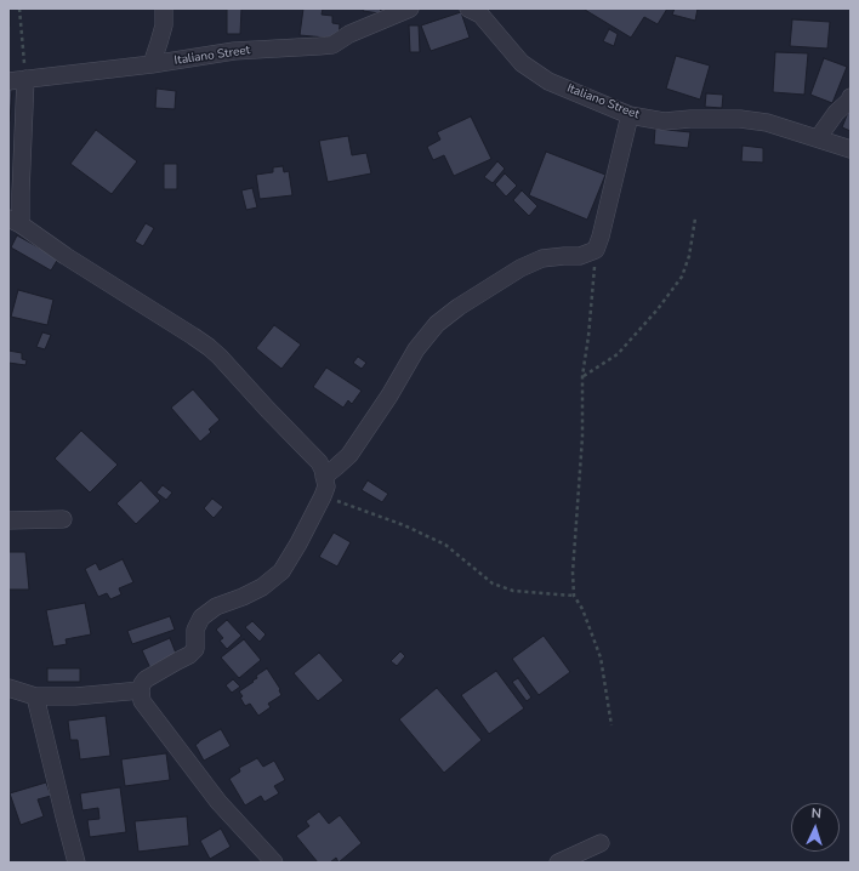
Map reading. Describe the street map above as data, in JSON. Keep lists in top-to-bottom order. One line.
{"streets":{"street":["Italiano Street"]},"north":"top"}
